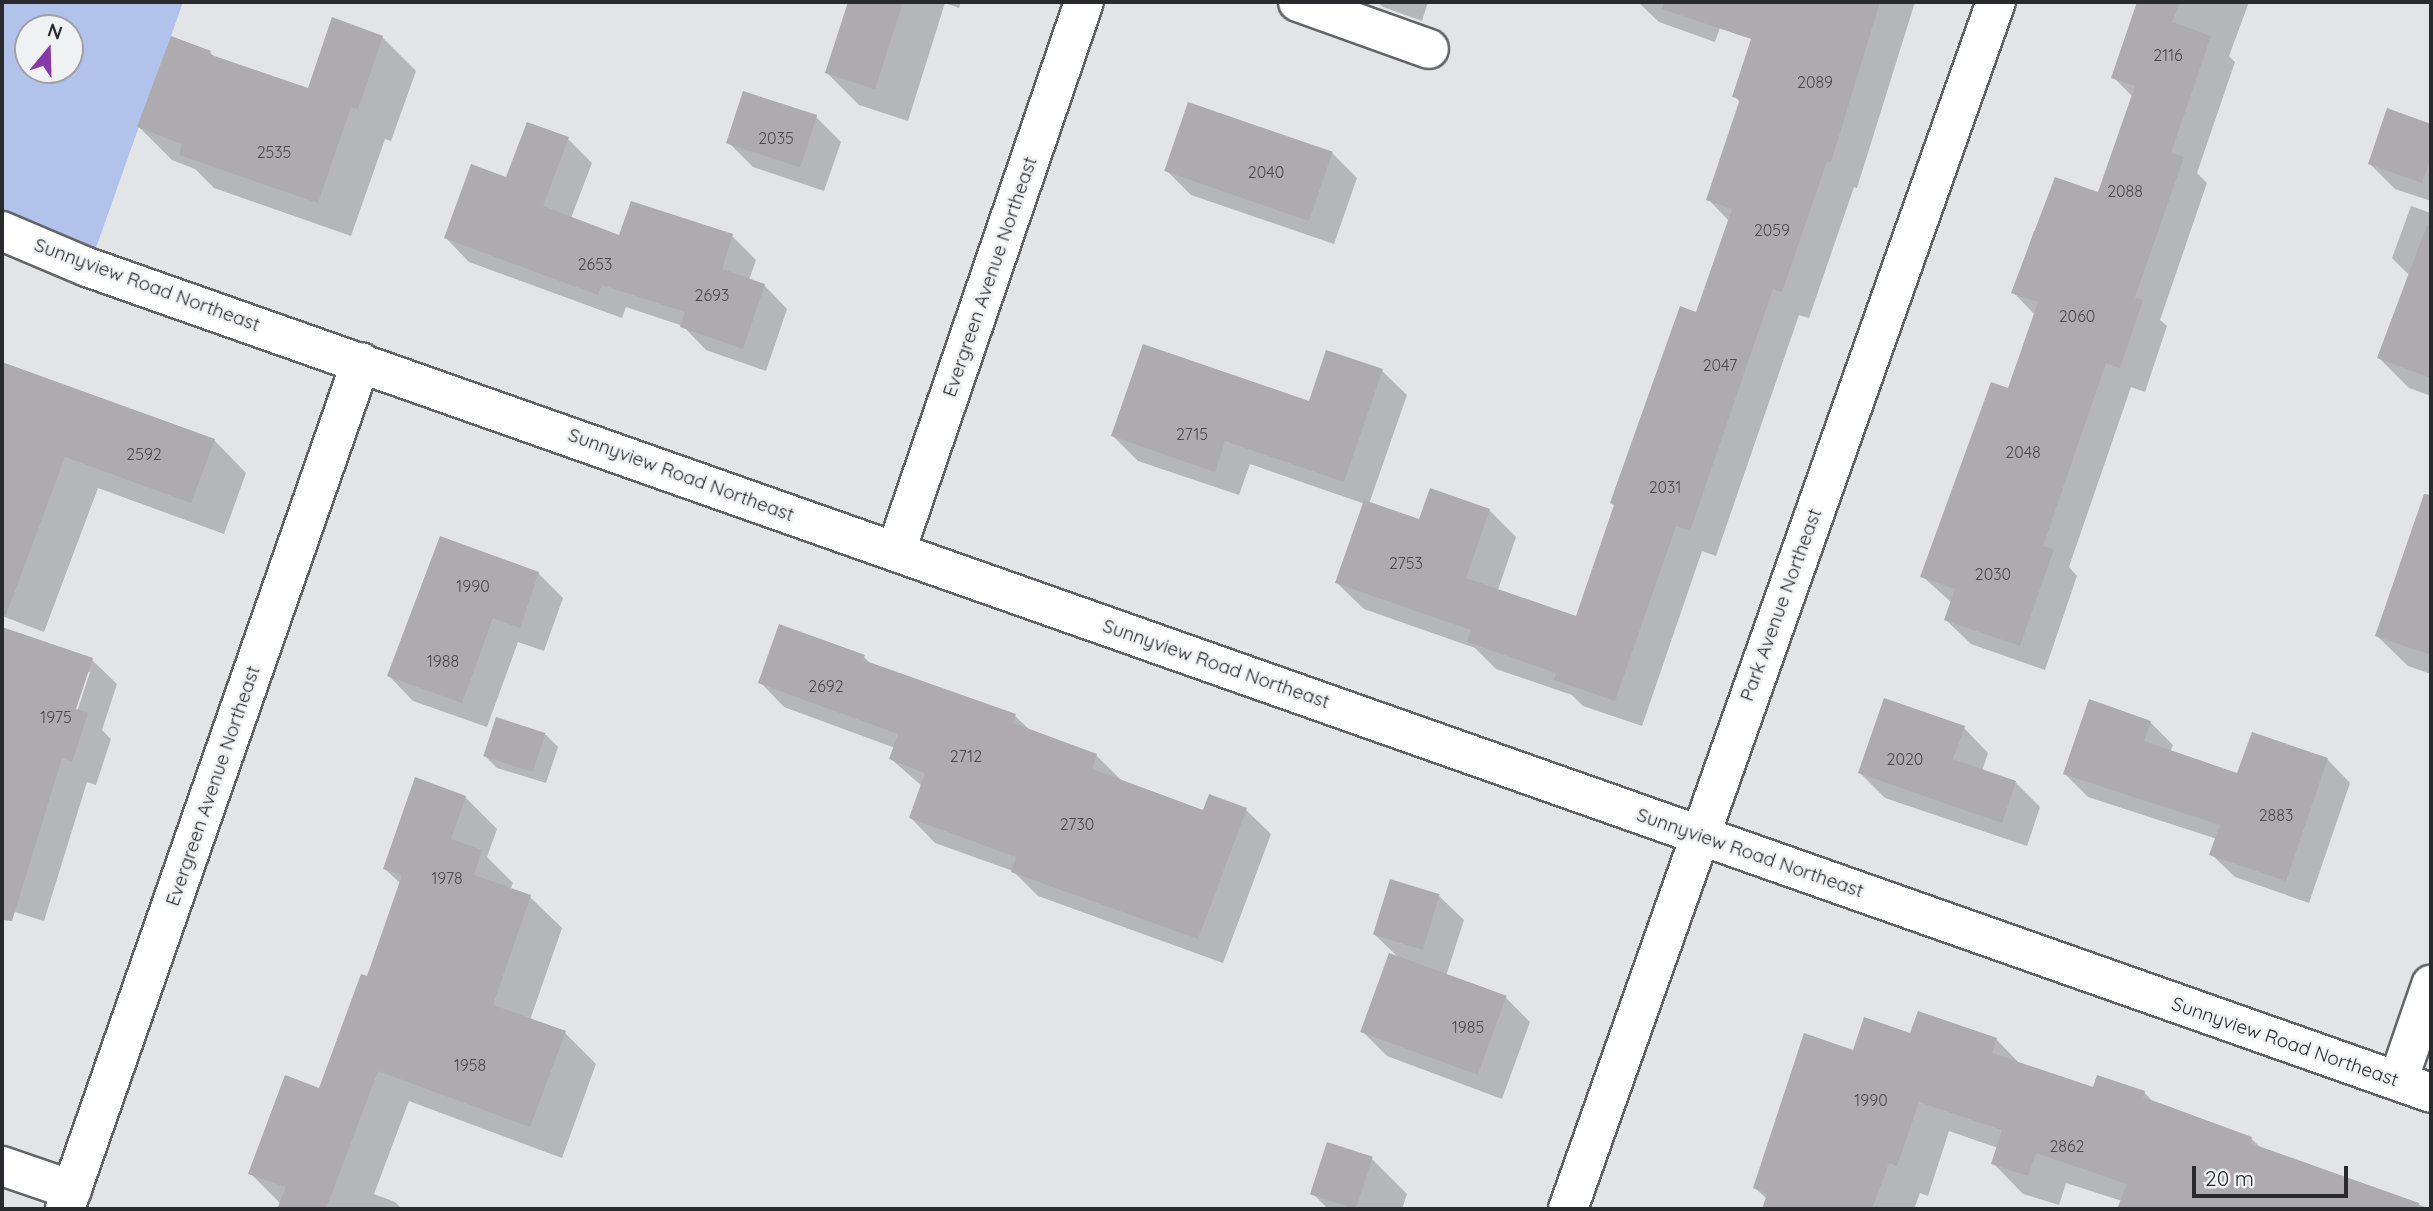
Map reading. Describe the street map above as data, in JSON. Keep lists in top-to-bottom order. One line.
{"streets":{"street":["Evergreen Avenue Northeast","Sunnyview Road Northeast","Park Avenue Northeast"]},"crossings":[["Evergreen Avenue Northeast","Sunnyview Road Northeast"],["Sunnyview Road Northeast","Park Avenue Northeast"]],"house_numbers":["2116","2089","2035","2535","2040","2088","2059","2653","2693","2060","2047","2715","2048","2592","2031","2753","2030","1990","1988","2692","1975","2712","2020","2883","2730","1978","1985","1958","1990","2862"],"scale_bar":"20 m","north":"top"}
